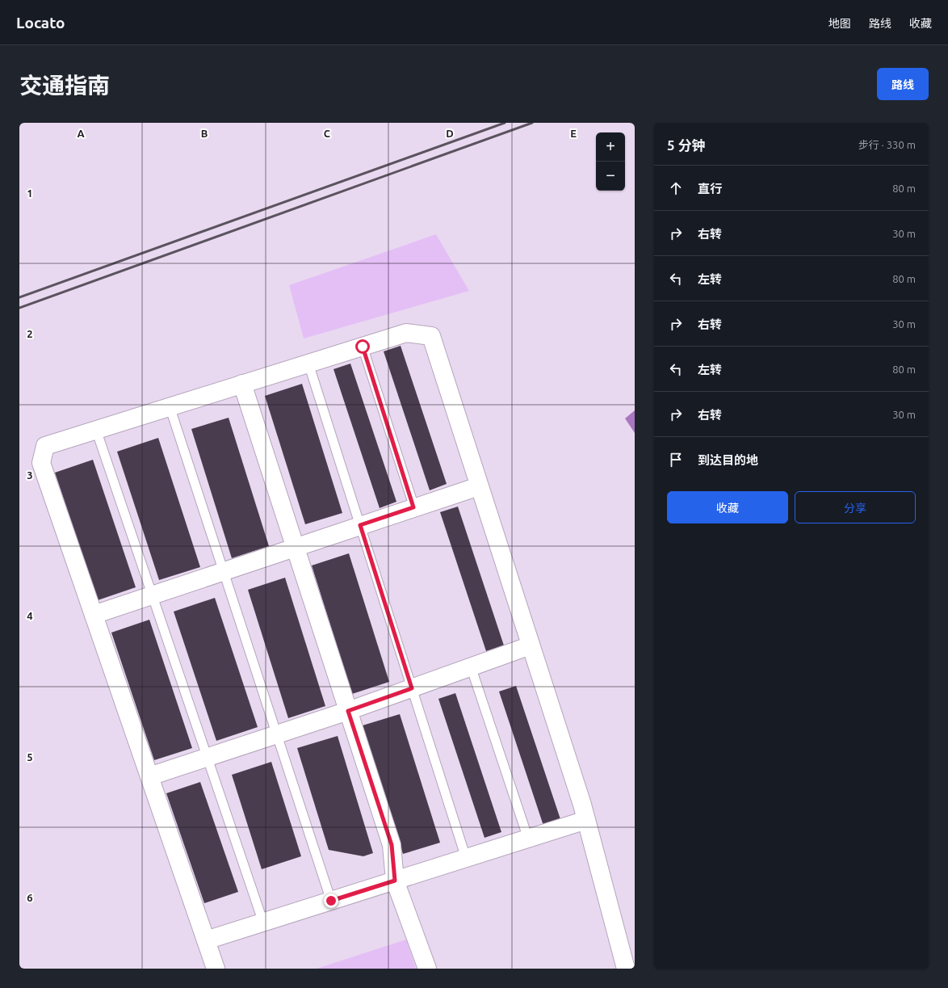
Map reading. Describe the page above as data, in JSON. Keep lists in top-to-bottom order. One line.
{"page":{"header":"Locato","nav":["地图","路线","收藏"],"title":"交通指南","buttons":["路线",["收藏","分享"]],"heading":["5 分钟","步行 · 330 m"],"map_buttons":["+","−"],"list":[["直行","80 m"],["右转","30 m"],["左转","80 m"],["右转","30 m"],["左转","80 m"],["右转","30 m"],"到达目的地"]},"grid":{"columns":["A","B","C","D","E"],"rows":["1","2","3","4","5","6"]}}
